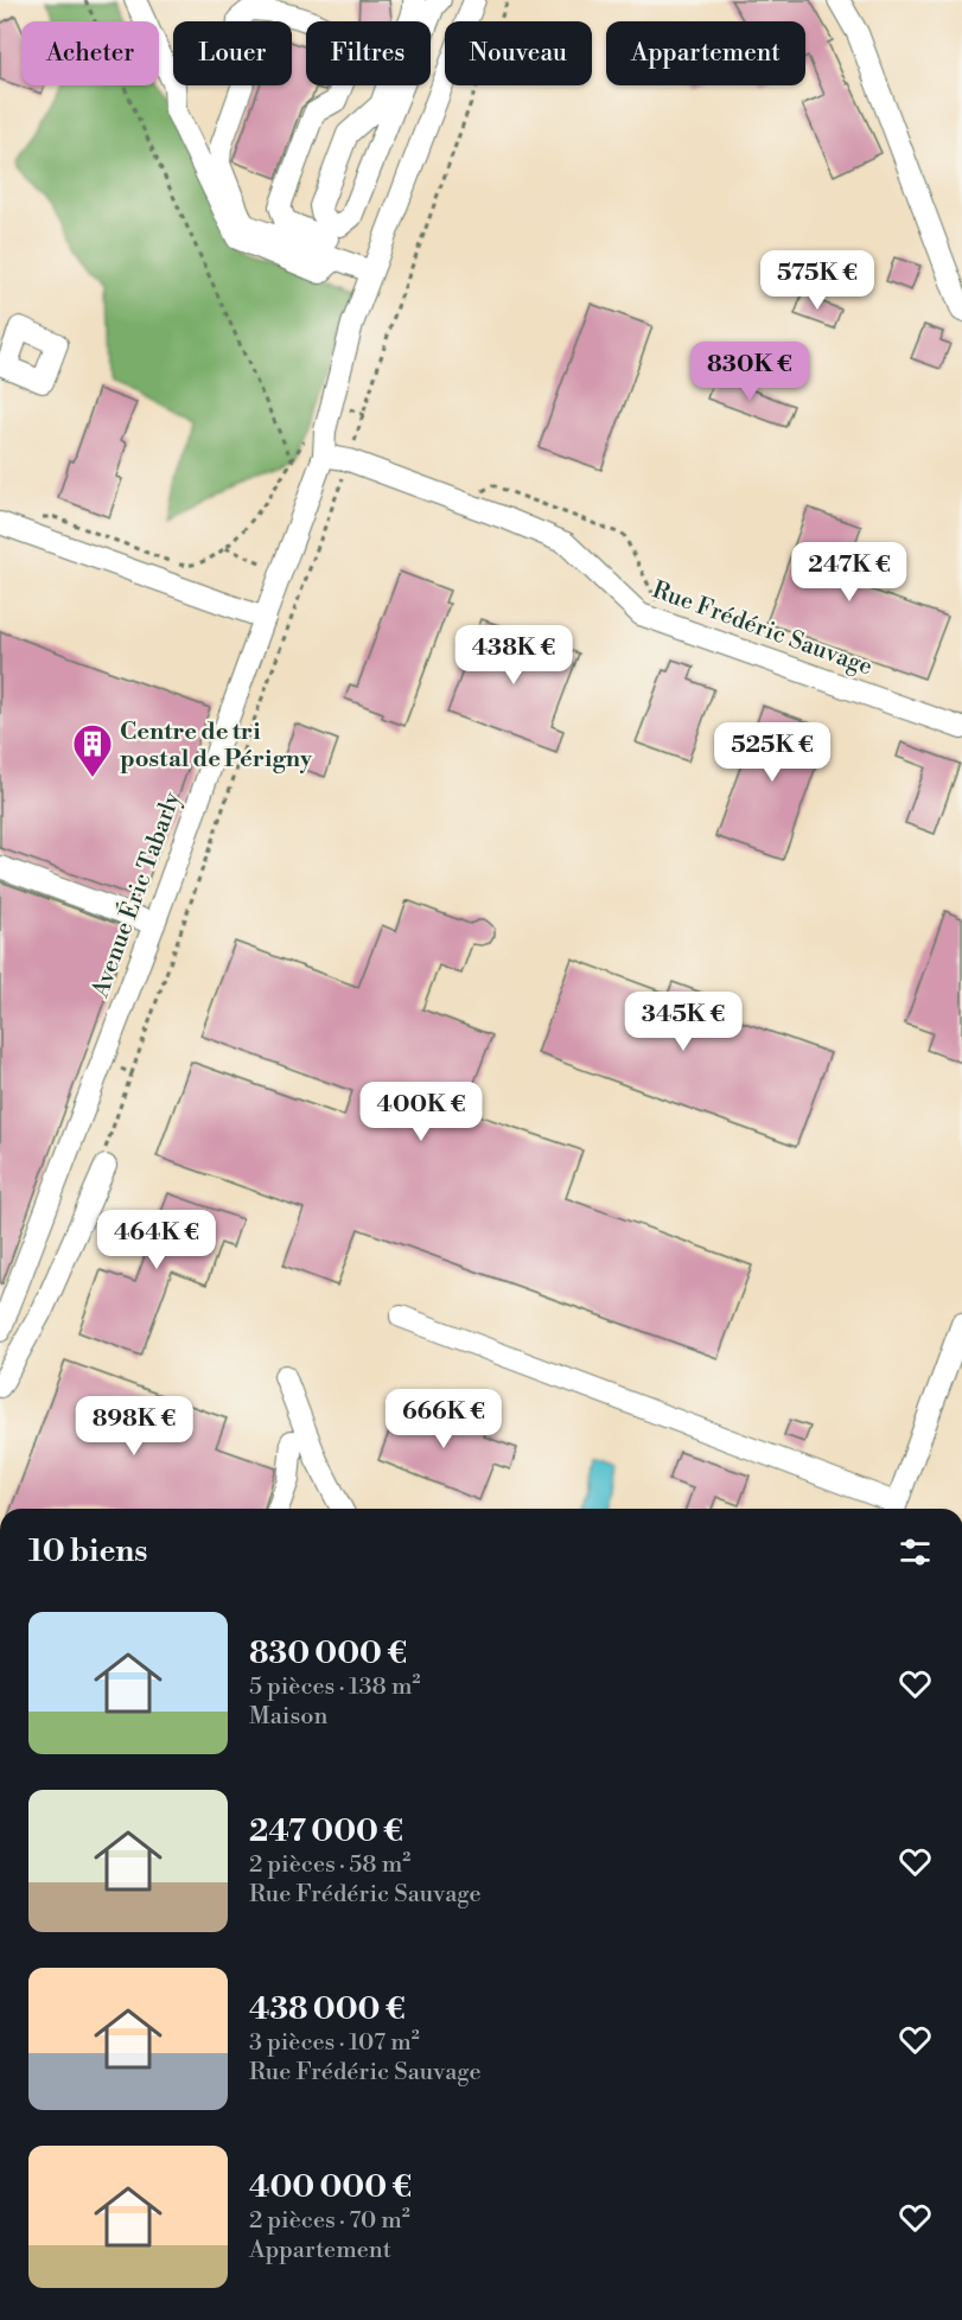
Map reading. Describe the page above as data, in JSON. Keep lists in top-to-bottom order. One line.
{"streets":{"street":["Rue Frédéric Sauvage","Avenue Éric Tabarly"]},"crossings":[["Rue Frédéric Sauvage","Avenue Éric Tabarly"]],"places":{"building":["Centre de tri postal de Périgny"]},"page":{"chip":["Acheter","Louer","Filtres","Nouveau","Appartement"],"price":["575K €","830K €","247K €","438K €","525K €","345K €","400K €","464K €","666K €","898K €"],"heading":"10 biens","list":[{"name":"830 000 €","note":"5 pièces · 138 m² · Maison"},{"name":"247 000 €","note":"2 pièces · 58 m² · Rue Frédéric Sauvage"},{"name":"438 000 €","note":"3 pièces · 107 m² · Rue Frédéric Sauvage"},{"name":"400 000 €","note":"2 pièces · 70 m² · Appartement"}]}}
